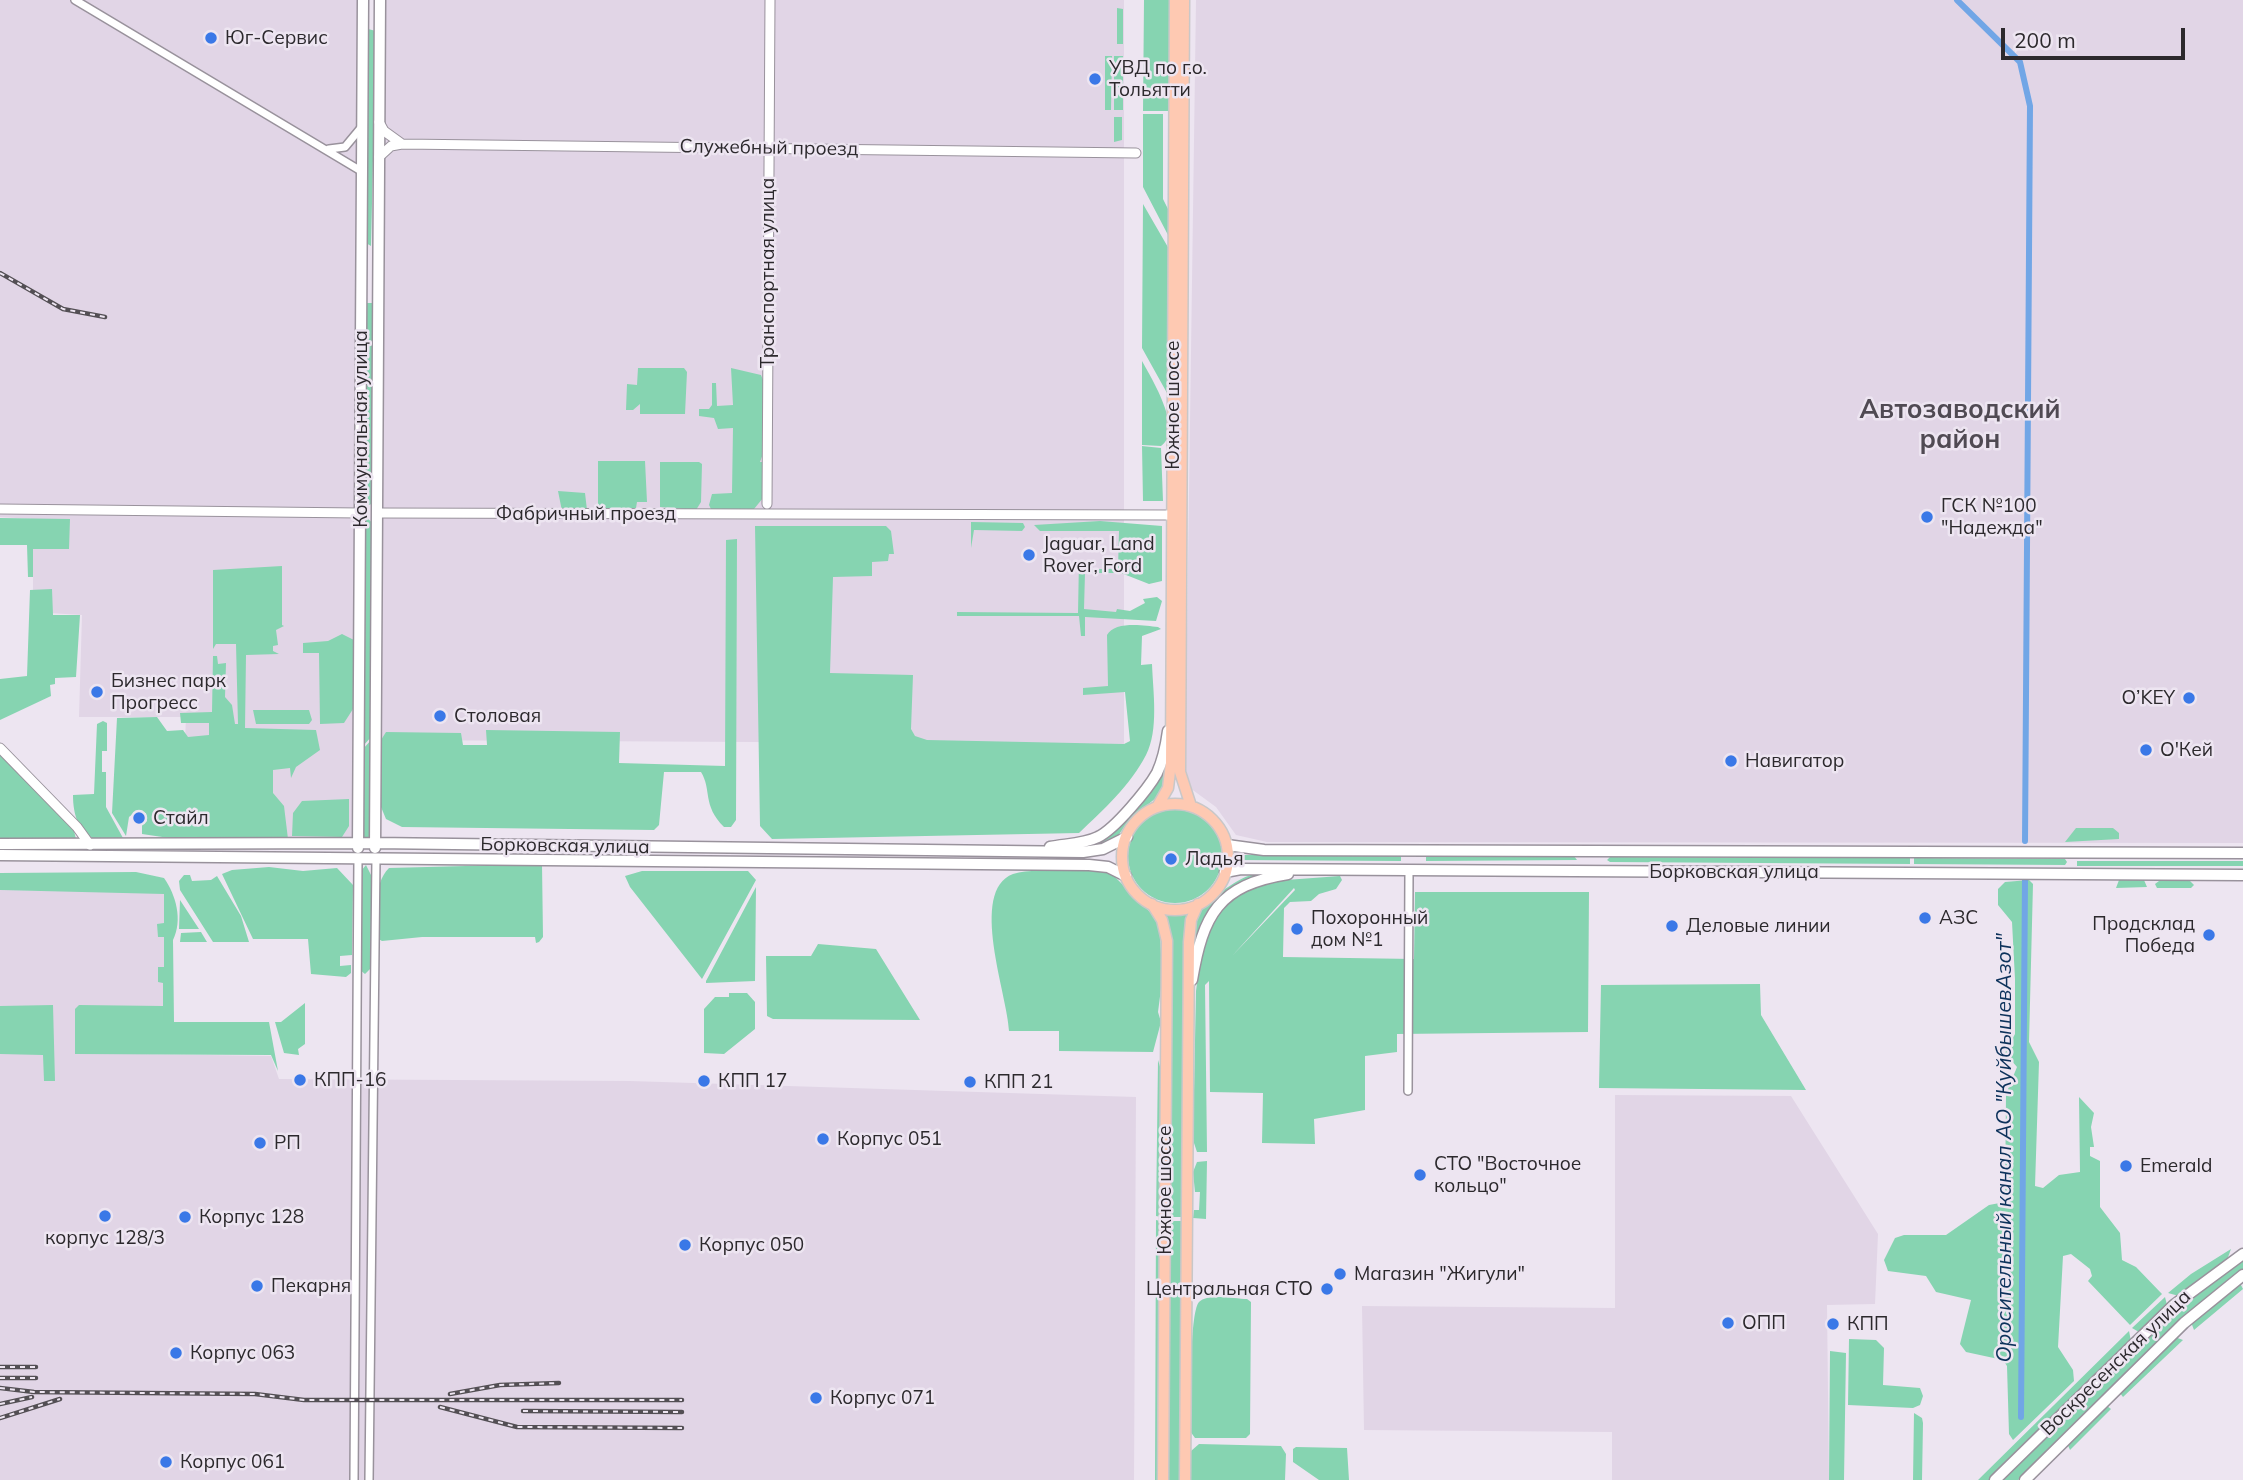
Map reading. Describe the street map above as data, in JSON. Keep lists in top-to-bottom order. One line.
{"streets":{"main road":["Южное шоссе","Коммунальная улица","Фабричный проезд","Борковская улица","Воскресенская улица"],"street":["Служебный проезд","Транспортная улица"]},"crossings":[["Служебный проезд","Транспортная улица"],["Южное шоссе","Фабричный проезд"],["Южное шоссе","Борковская улица"],["Коммунальная улица","Фабричный проезд"],["Коммунальная улица","Борковская улица"]],"districts":["Автозаводский район"],"water":["Оросительный канал АО \"КуйбышевАзот\""],"places":["Юг-Сервис","УВД по г.о. Тольятти","ГСК №100 \"Надежда\"","Jaguar, Land Rover, Ford","Бизнес парк Прогресс","O’KEY","Столовая","О'Кей","Навигатор","Стайл","Ладья","АЗС","Деловые линии","Похоронный дом №1","Продсклад Победа","КПП-16","КПП 17","КПП 21","Корпус 051","РП","Emerald","СТО \"Восточное кольцо\"","корпус 128/3","Корпус 128","Корпус 050","Магазин \"Жигули\"","Пекарня","Центральная СТО","ОПП","КПП","Корпус 063","Корпус 071","Корпус 061"],"scale_bar":"200 m"}
